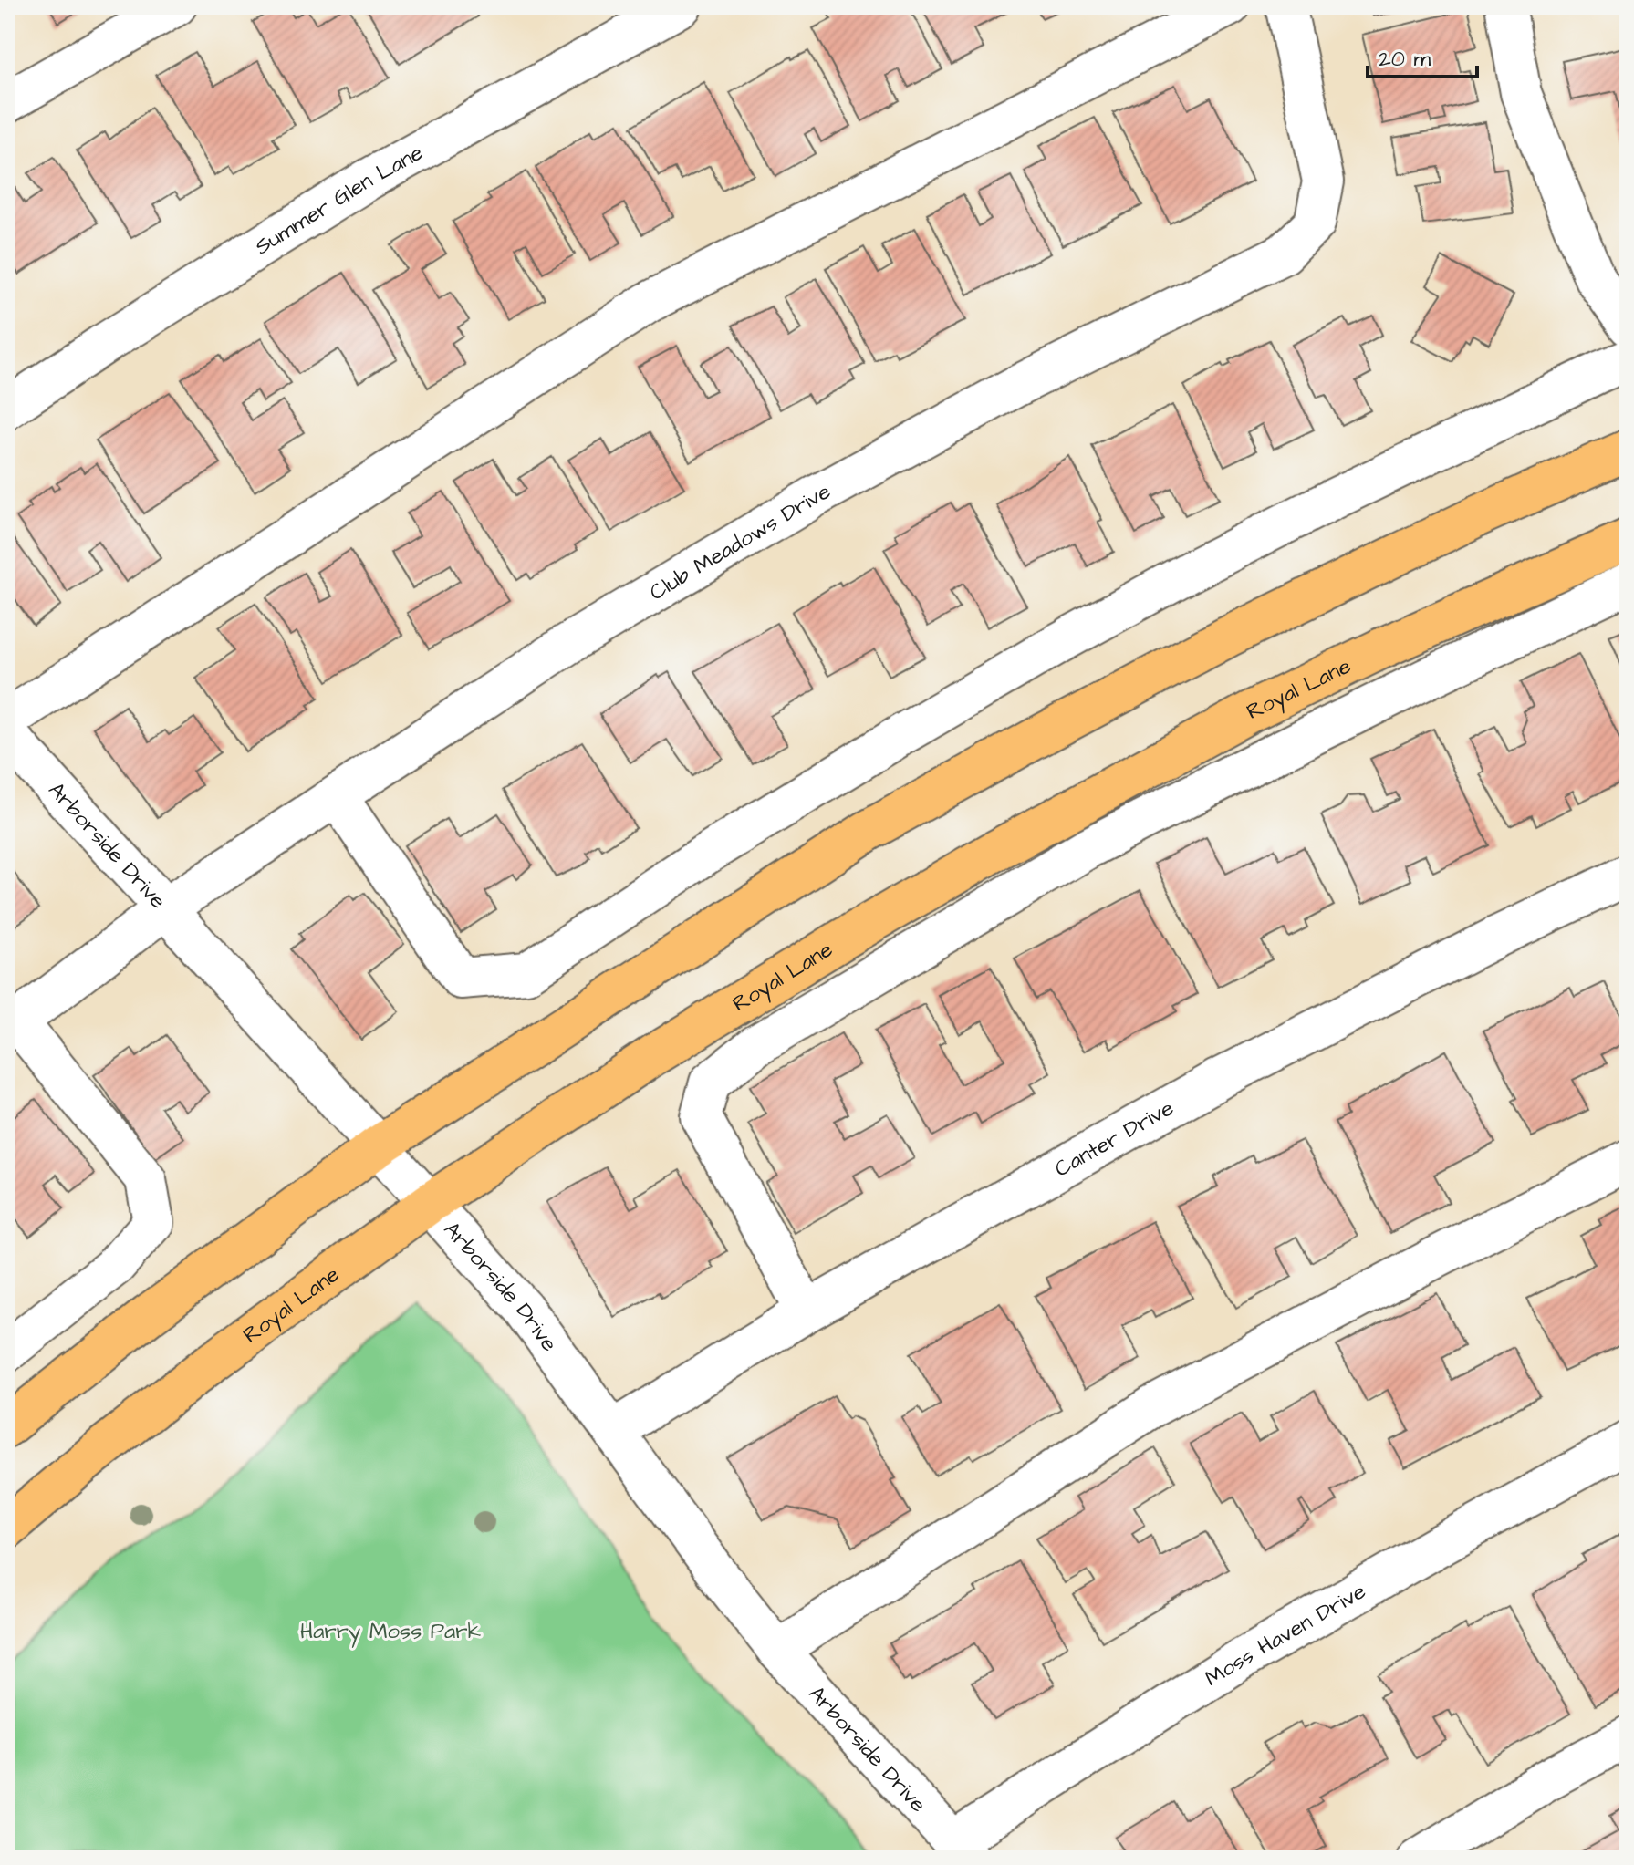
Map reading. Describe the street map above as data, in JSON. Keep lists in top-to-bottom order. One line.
{"streets":{"main road":["Royal Lane"],"street":["Summer Glen Lane","Club Meadows Drive","Arborside Drive","Canter Drive","Moss Haven Drive"]},"crossings":[["Club Meadows Drive","Arborside Drive"],["Royal Lane","Arborside Drive"],["Arborside Drive","Canter Drive"],["Arborside Drive","Moss Haven Drive"]],"parks":["Harry Moss Park"],"scale_bar":"20 m"}
